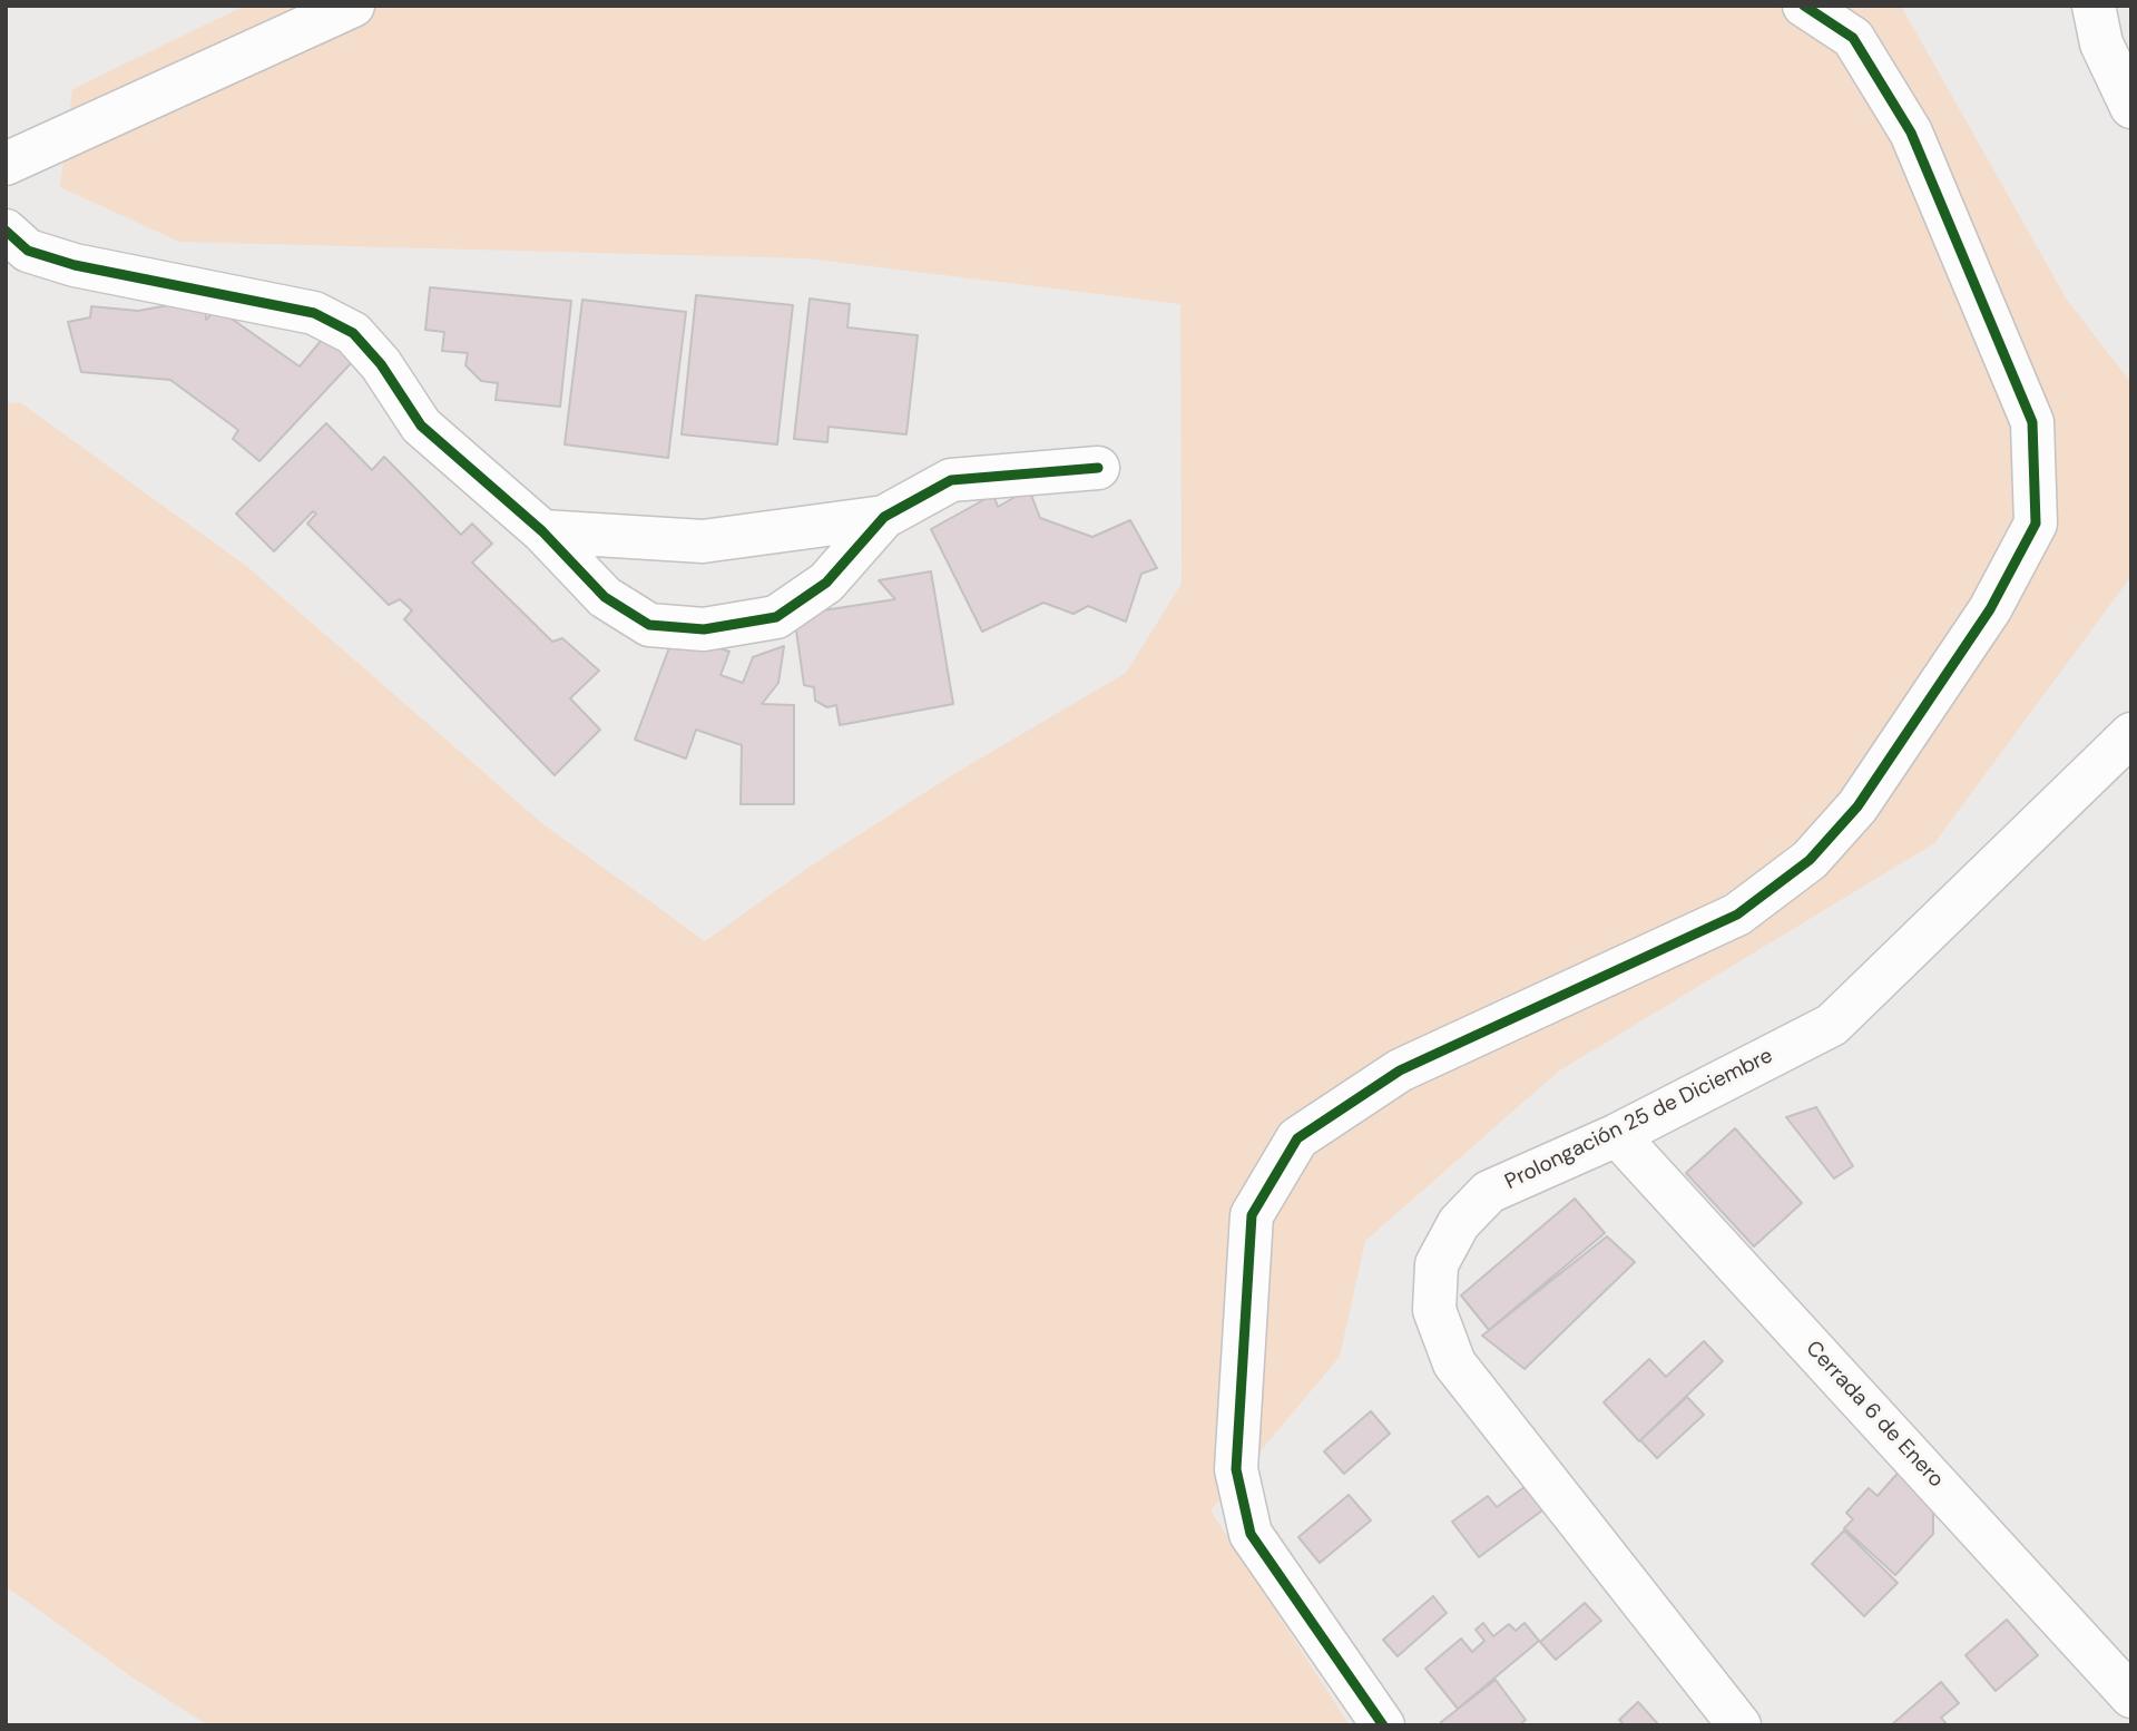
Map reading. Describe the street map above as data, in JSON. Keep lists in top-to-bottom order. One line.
{"streets":{"street":["Prolongación 25 de Diciembre","Cerrada 6 de Enero"]},"crossings":[["Prolongación 25 de Diciembre","Cerrada 6 de Enero"]]}
